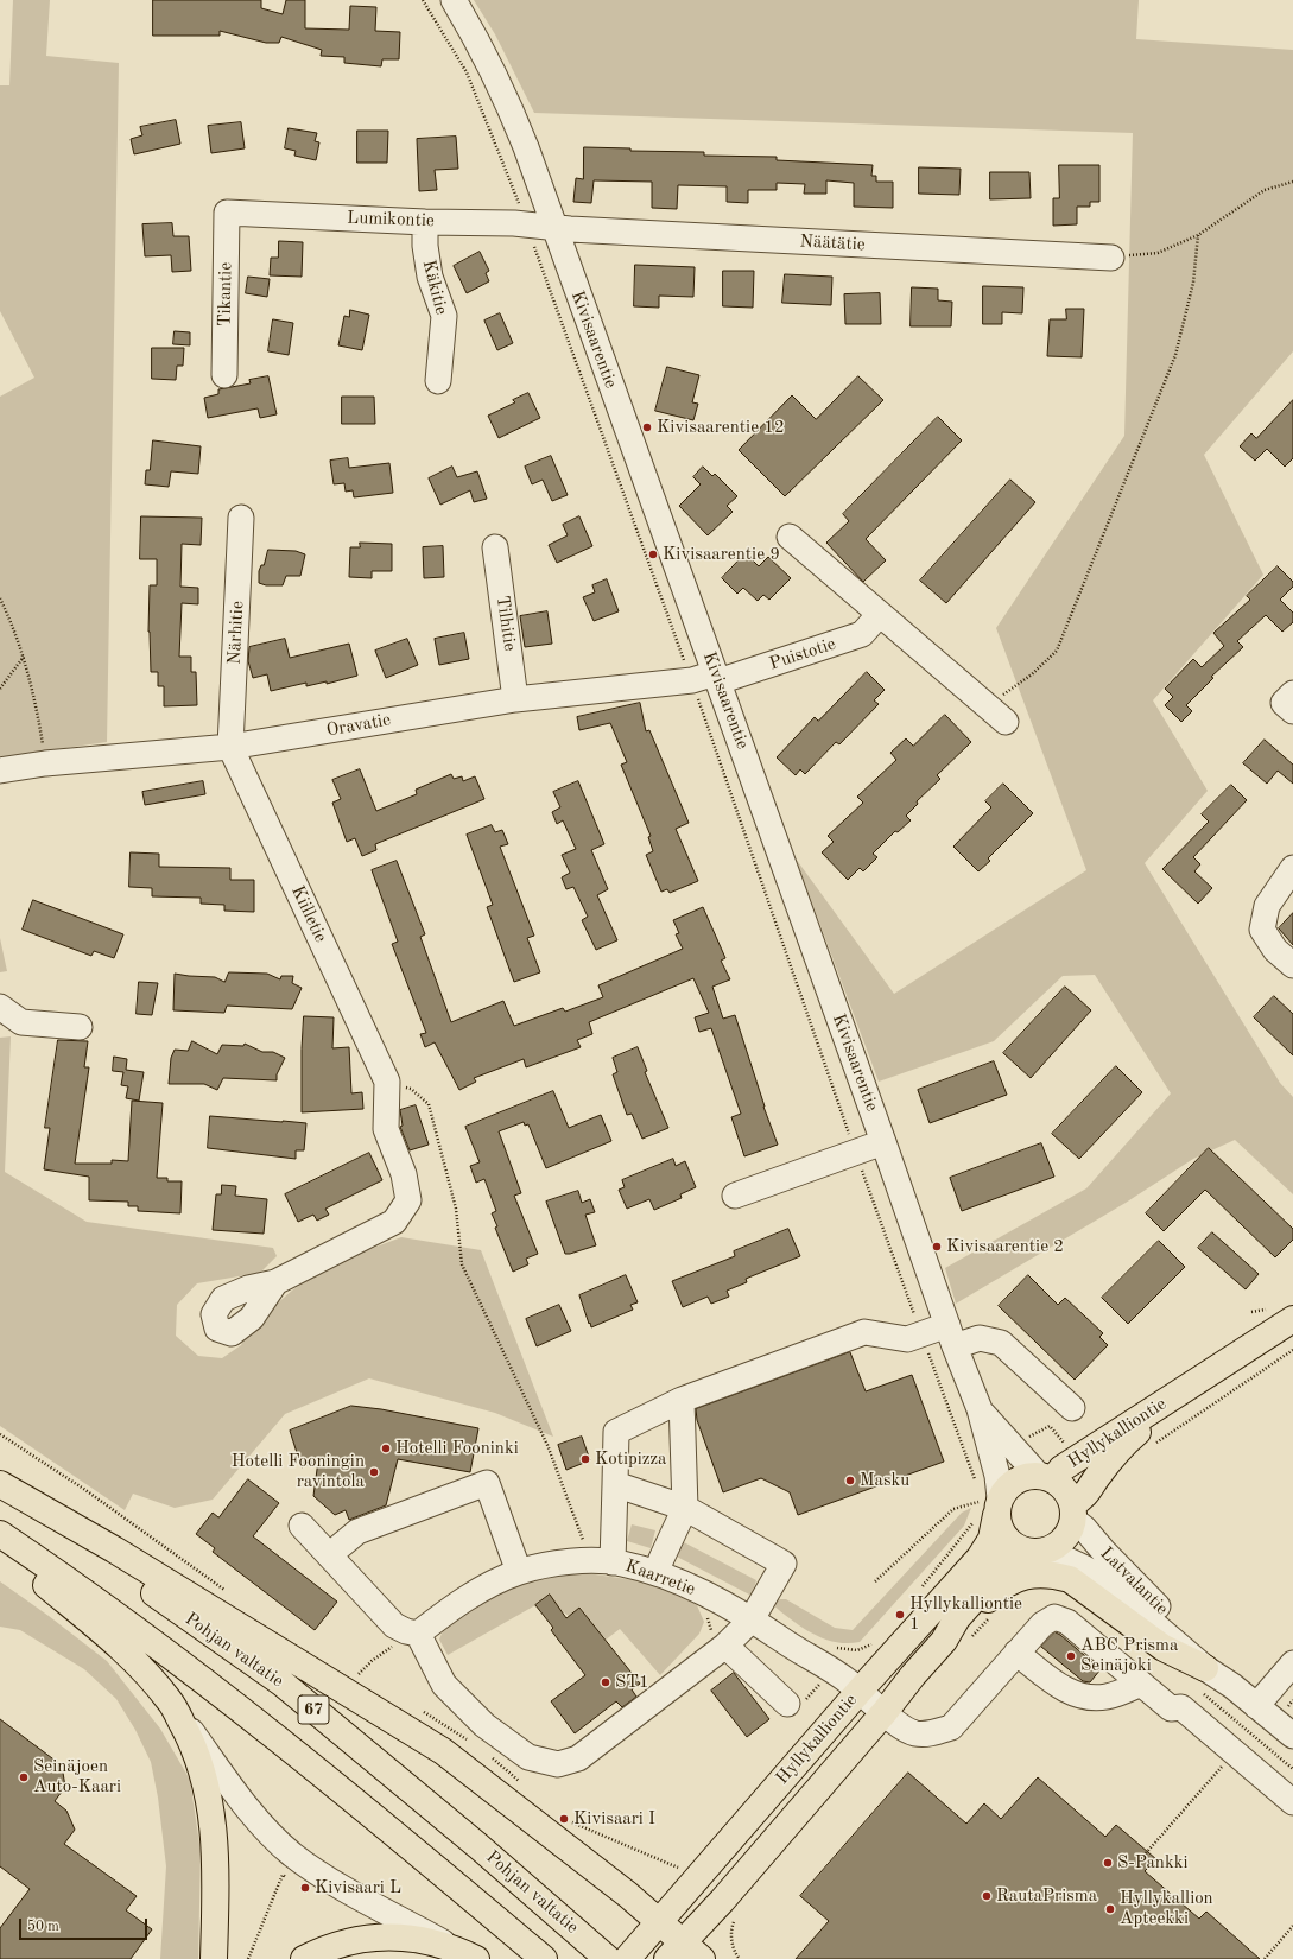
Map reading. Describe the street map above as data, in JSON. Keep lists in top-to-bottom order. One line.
{"streets":{"main road":["Hyllykalliontie","Pohjan valtatie","67"],"street":["Lumikontie","Näätätie","Käkitie","Tikantie","Kivisaarentie","Tilhitie","Närhitie","Puistotie","Oravatie","Kiilletie","Kaarretie","Latvalantie"]},"crossings":[["Lumikontie","Näätätie"],["Lumikontie","Käkitie"],["Lumikontie","Tikantie"],["Lumikontie","Kivisaarentie"],["Näätätie","Kivisaarentie"],["Kivisaarentie","Puistotie"],["Kivisaarentie","Oravatie"],["Kivisaarentie","Hyllykalliontie"],["Kivisaarentie","Latvalantie"],["Tilhitie","Oravatie"],["Närhitie","Oravatie"],["Närhitie","Kiilletie"],["Puistotie","Oravatie"],["Oravatie","Kiilletie"],["Hyllykalliontie","Kaarretie"],["Hyllykalliontie","Latvalantie"]],"places":["Kivisaarentie 12","Kivisaarentie 9","Kivisaarentie 2","Hotelli Fooninki","Kotipizza","Hotelli Fooningin ravintola","Masku","Hyllykalliontie 1","ABC Prisma Seinäjoki","ST1","Seinäjoen Auto-Kaari","Kivisaari I","S-Pankki","Kivisaari L","RautaPrisma","Hyllykallion Apteekki"],"scale_bar":"50 m"}
